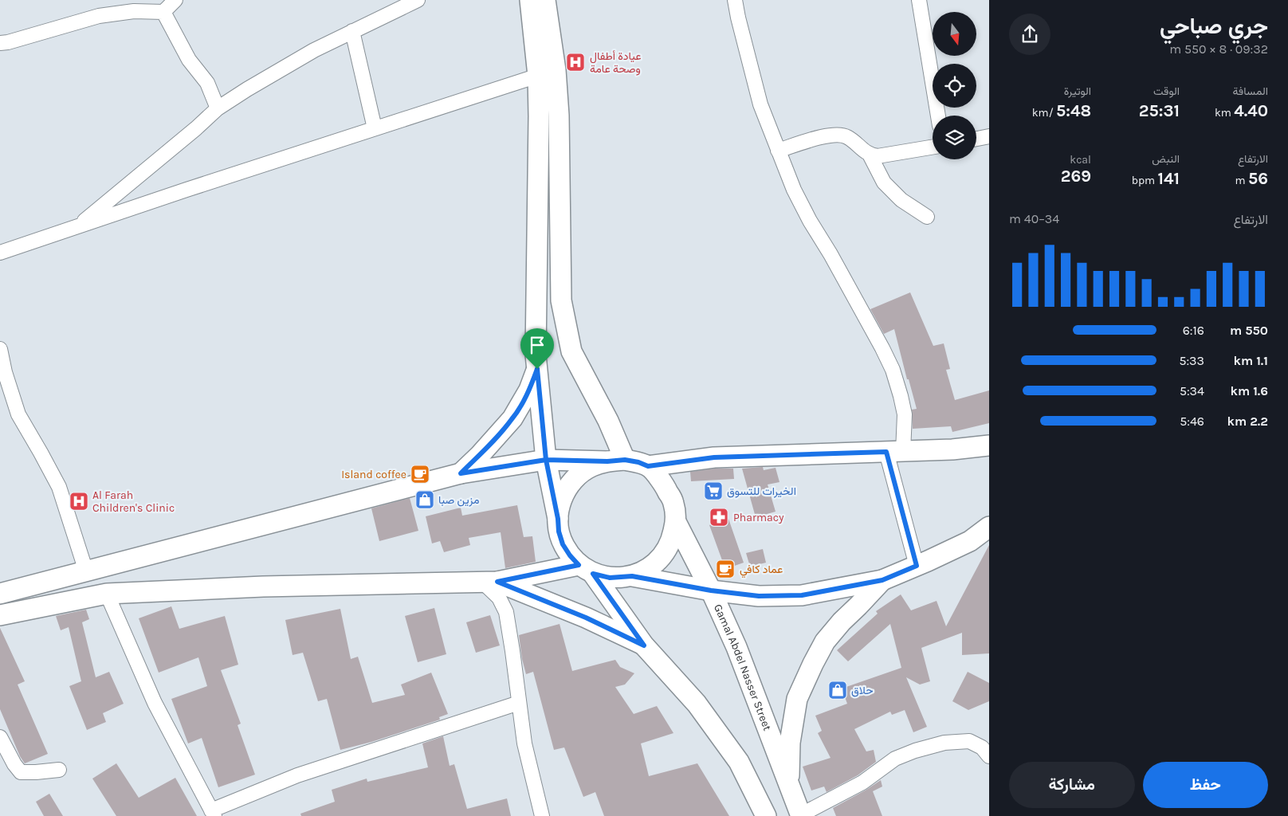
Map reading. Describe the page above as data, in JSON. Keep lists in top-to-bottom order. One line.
{"streets":{"main road":["Gamal Abdel Nasser Street"]},"places":{"hospital":["عيادة أطفال وصحة عامة","Al Farah Children's Clinic"],"cafe":["Island coffee","عماد كافي"],"supermarket":["الخيرات للتسوق"],"shop":["مزين صبا","حلاق"],"pharmacy":["Pharmacy"]},"north":"bottom","page":{"heading":["جري صباحي","09:32 · 8 × 550 m"],"stats":[["المسافة","4.40 km"],["الوقت","25:31"],["الوتيرة","5:48 /km"],["الارتفاع","56 m"],["النبض","141 bpm"],["kcal","269"]],"chart":["الارتفاع","34–40 m"],"list":[{"name":"550 m","note":"6:16"},{"name":"1.1 km","note":"5:33"},{"name":"1.6 km","note":"5:34"},{"name":"2.2 km","note":"5:46"}],"buttons":["حفظ","مشاركة"]}}
